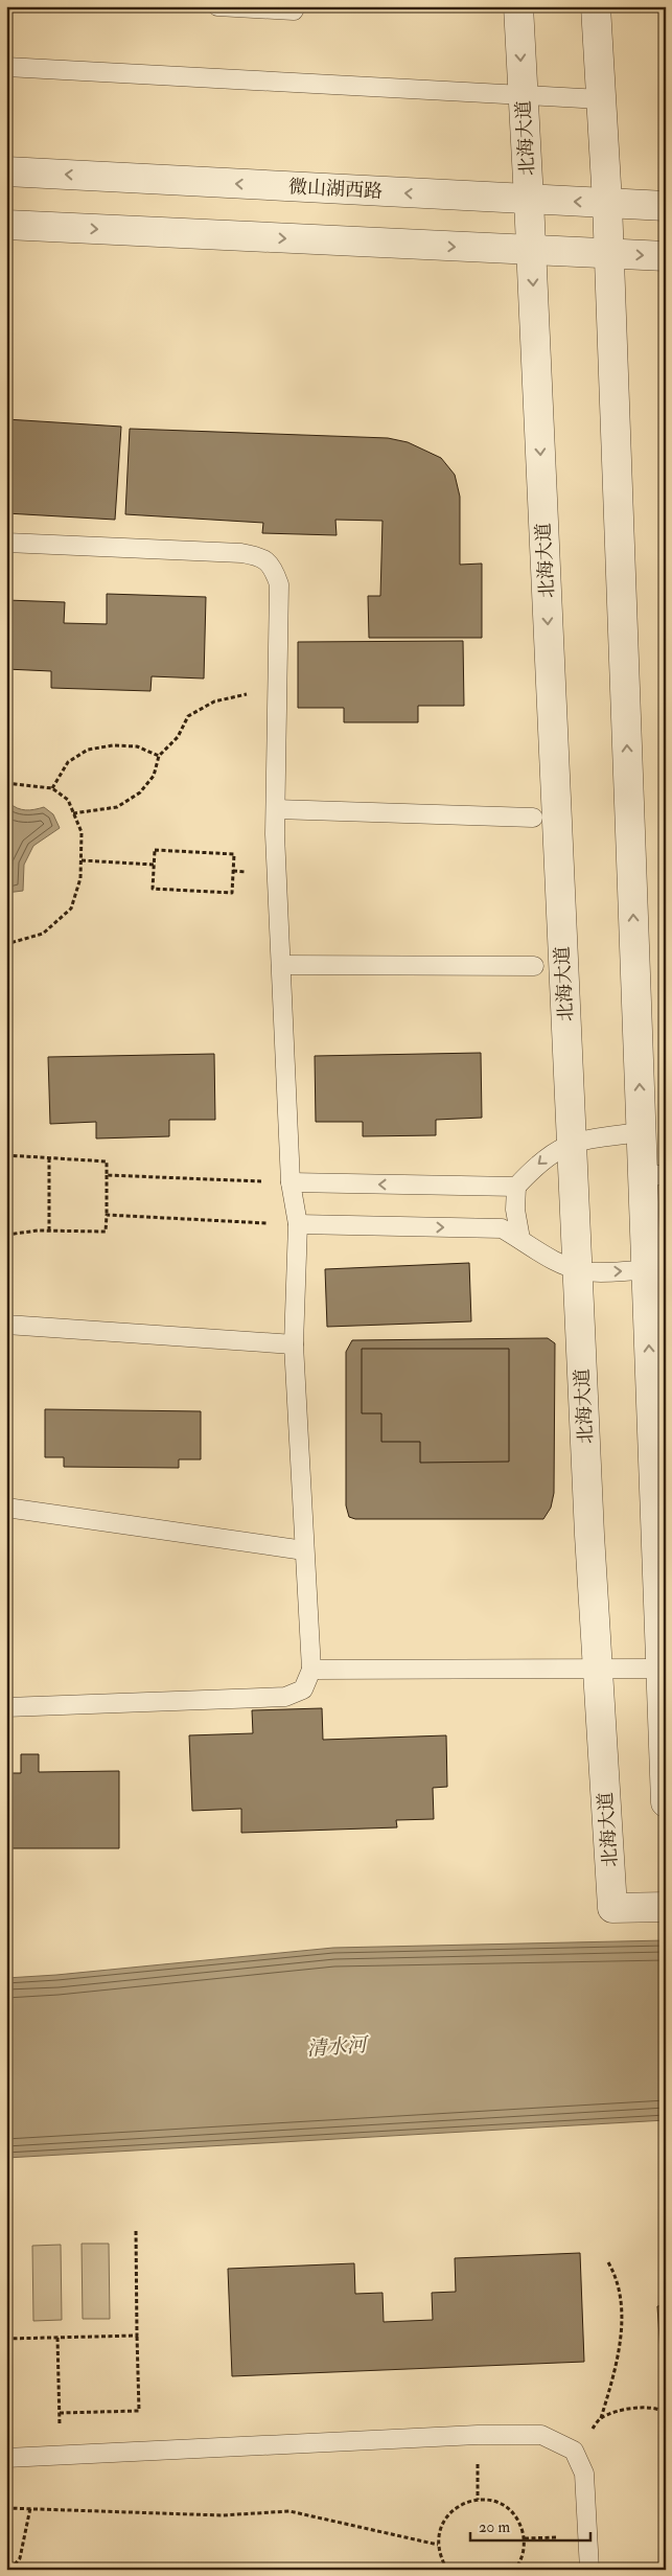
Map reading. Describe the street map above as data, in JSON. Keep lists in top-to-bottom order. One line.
{"streets":{"street":["北海大道","微山湖西路"]},"crossings":[["北海大道","微山湖西路"]],"water":["清水河"],"scale_bar":"20 m"}
